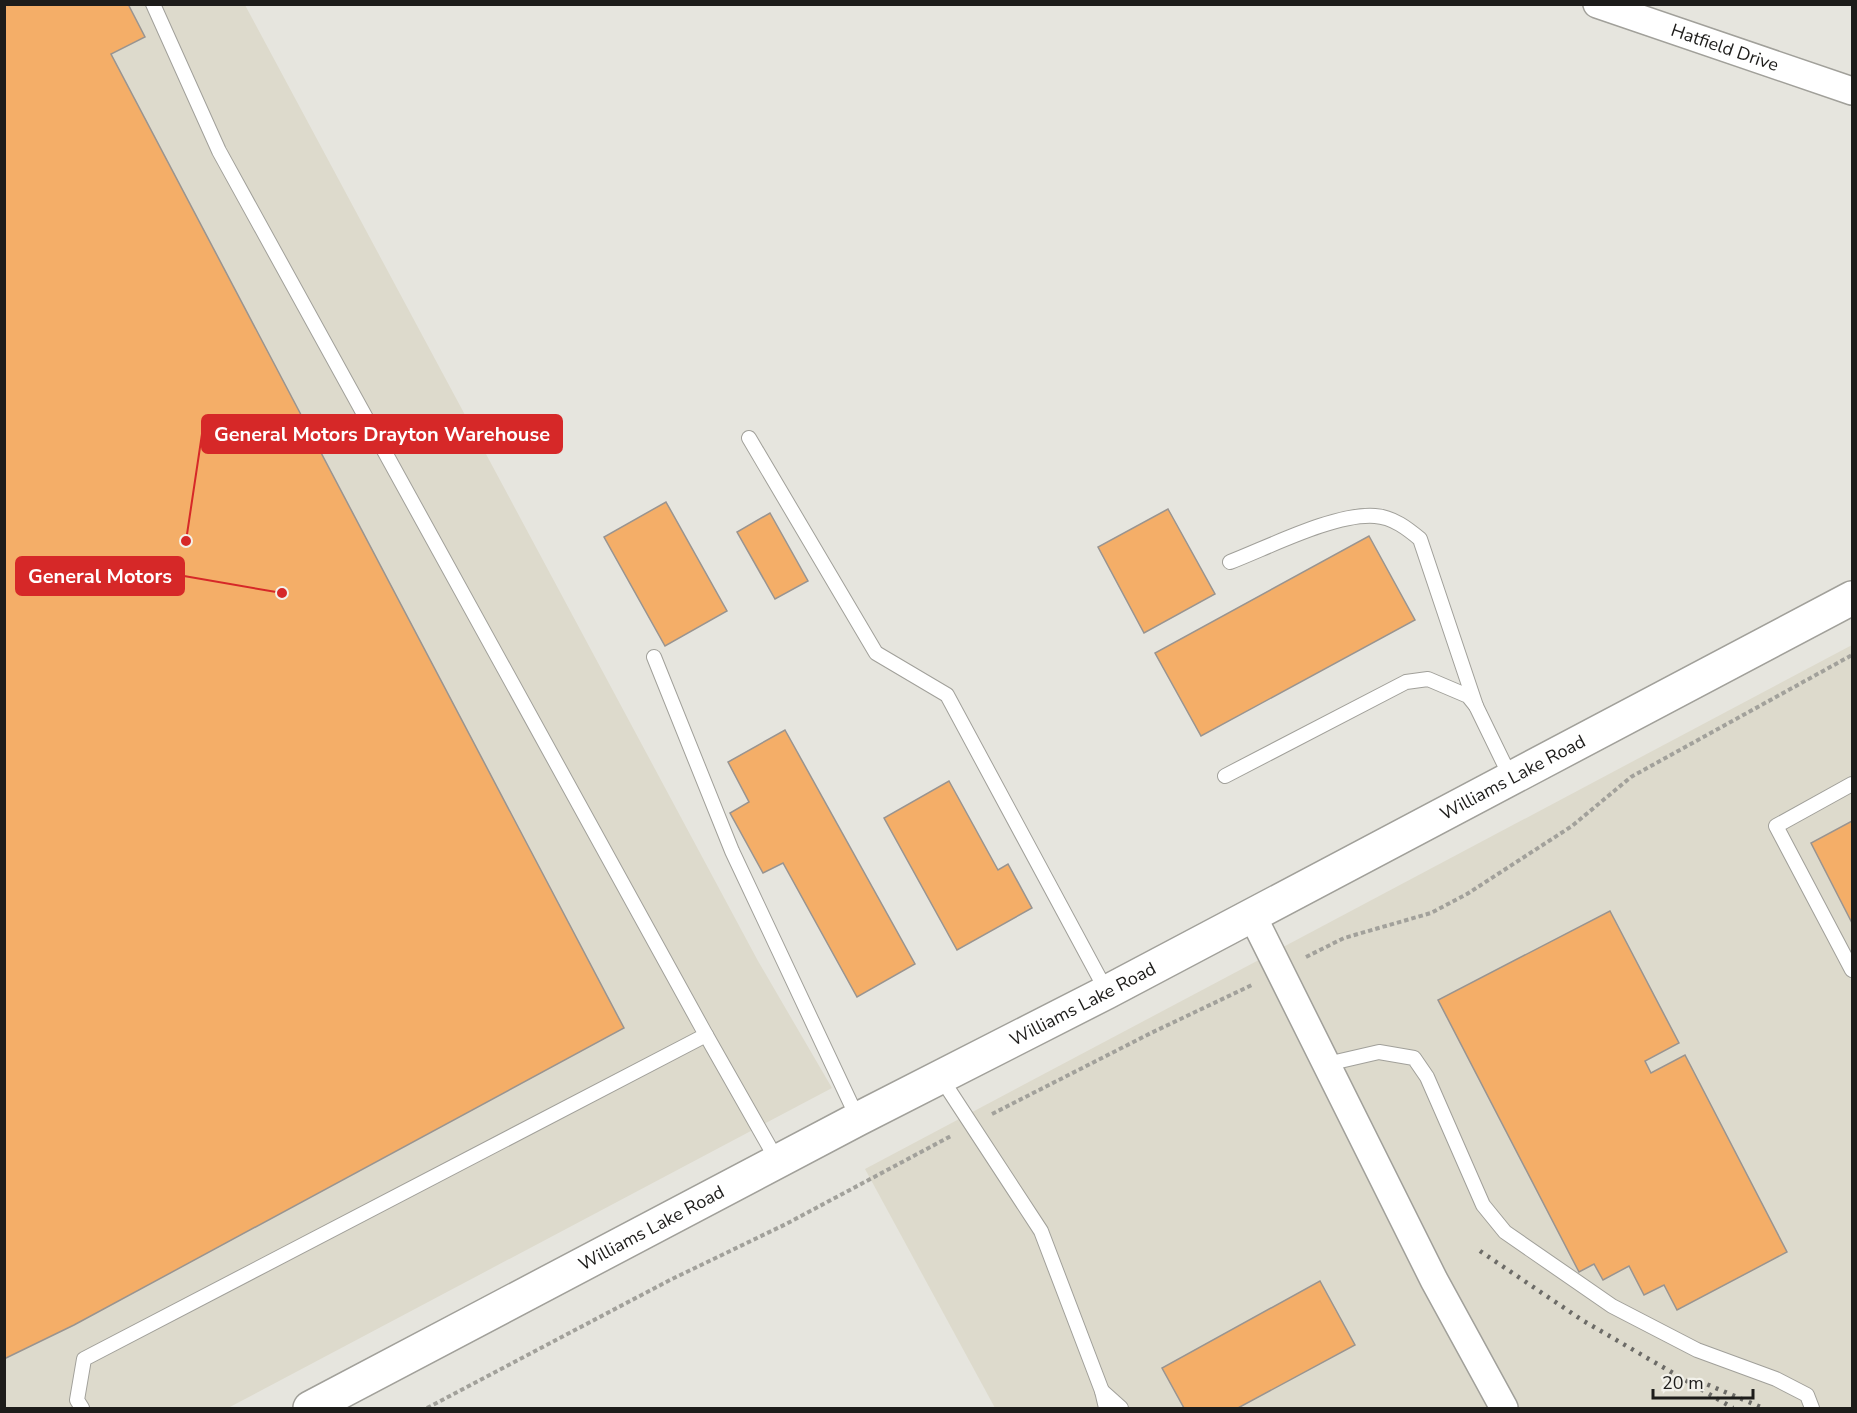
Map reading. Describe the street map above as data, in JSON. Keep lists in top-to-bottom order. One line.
{"streets":{"main road":["Williams Lake Road"],"street":["Hatfield Drive"]},"places":["General Motors Drayton Warehouse","General Motors"],"scale_bar":"20 m"}
